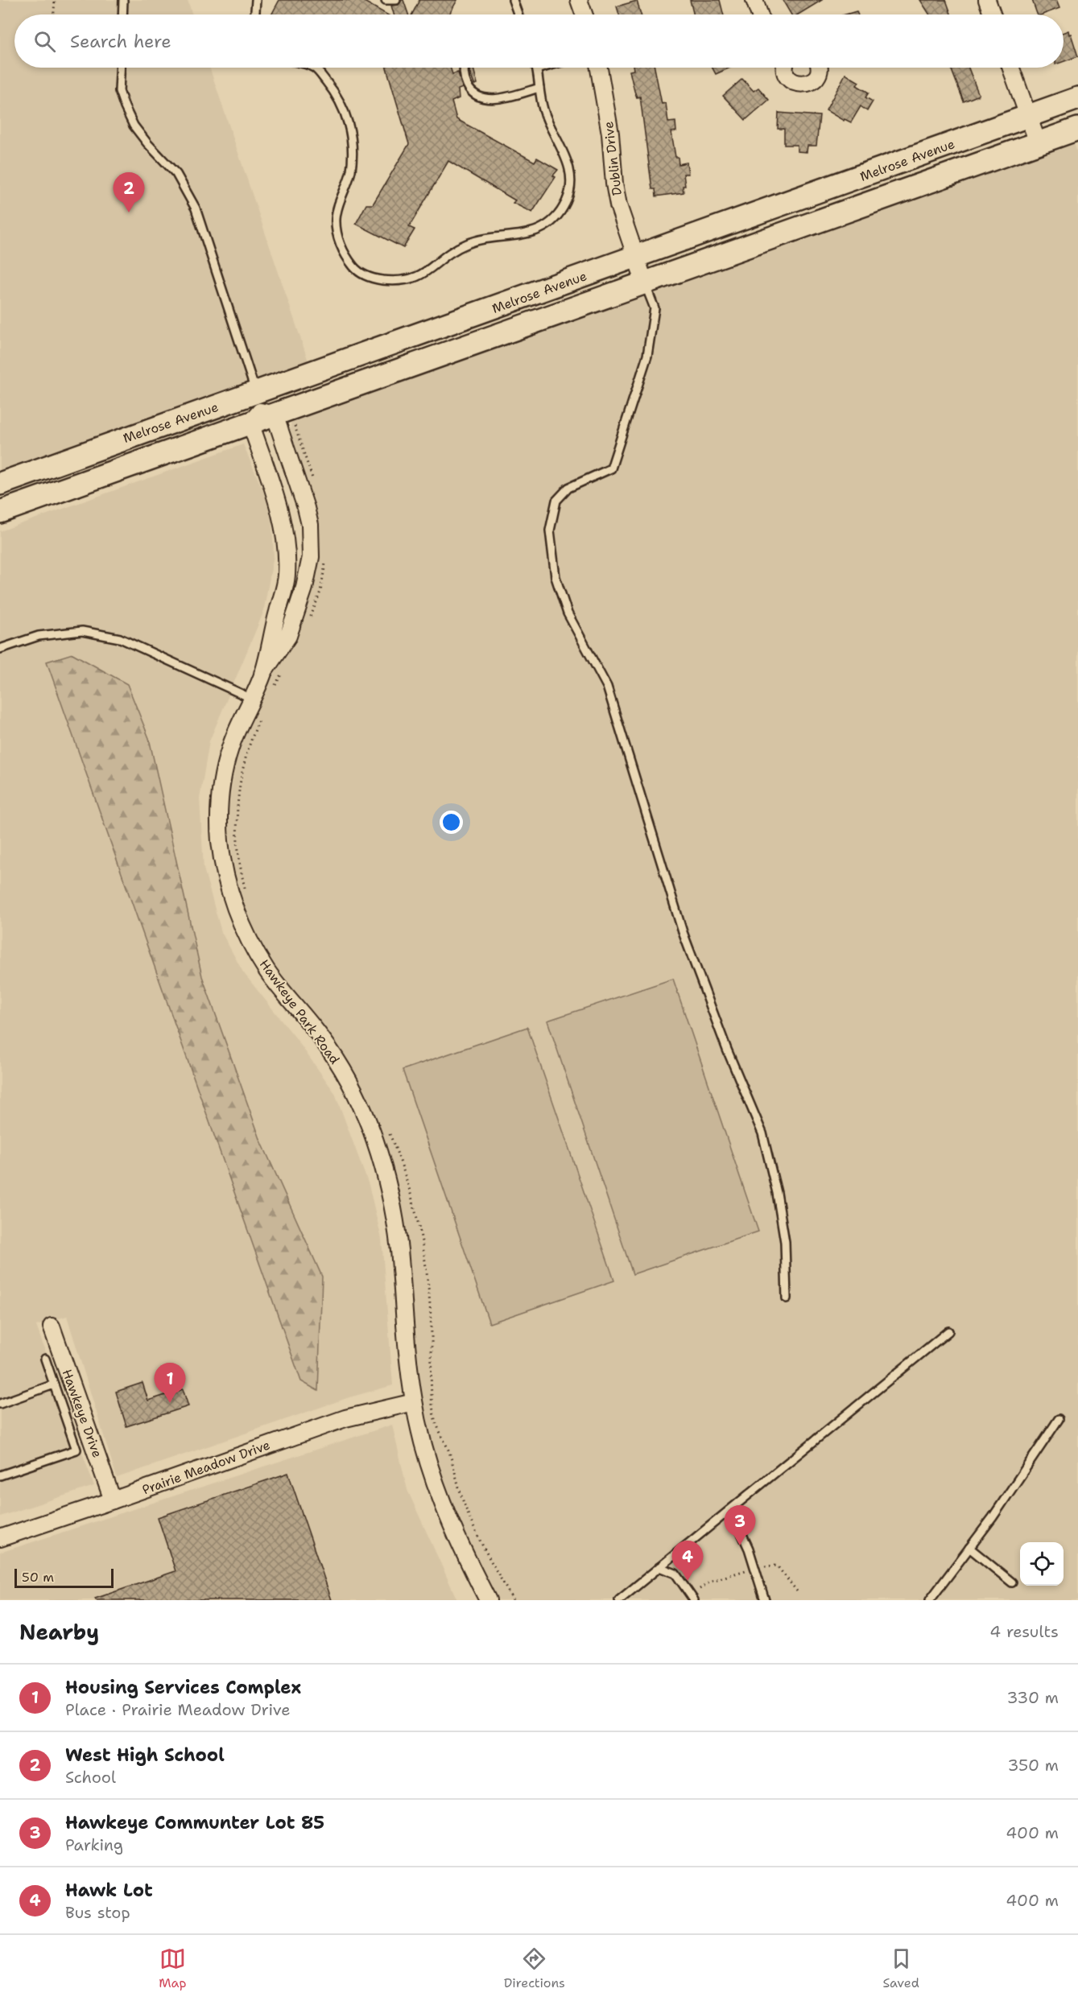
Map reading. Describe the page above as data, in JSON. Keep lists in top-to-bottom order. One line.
{"streets":{"main road":["Melrose Avenue"],"street":["Dublin Drive","Hawkeye Park Road","Hawkeye Drive","Prairie Meadow Drive"]},"crossings":[["Dublin Drive","Melrose Avenue"],["Melrose Avenue","Hawkeye Park Road"],["Hawkeye Park Road","Prairie Meadow Drive"],["Hawkeye Drive","Prairie Meadow Drive"]],"scale_bar":"50 m","page":{"search":"Search here","pins":["2","1","3","4"],"scale":"50 m","heading":["Nearby","4 results"],"list":[{"mark":"1","name":"Housing Services Complex","note":"Place · Prairie Meadow Drive","value":"330 m"},{"mark":"2","name":"West High School","note":"School","value":"350 m"},{"mark":"3","name":"Hawkeye Communter Lot 85","note":"Parking","value":"400 m"},{"mark":"4","name":"Hawk Lot","note":"Bus stop","value":"400 m"}],"nav":["Map","Directions","Saved"]}}
